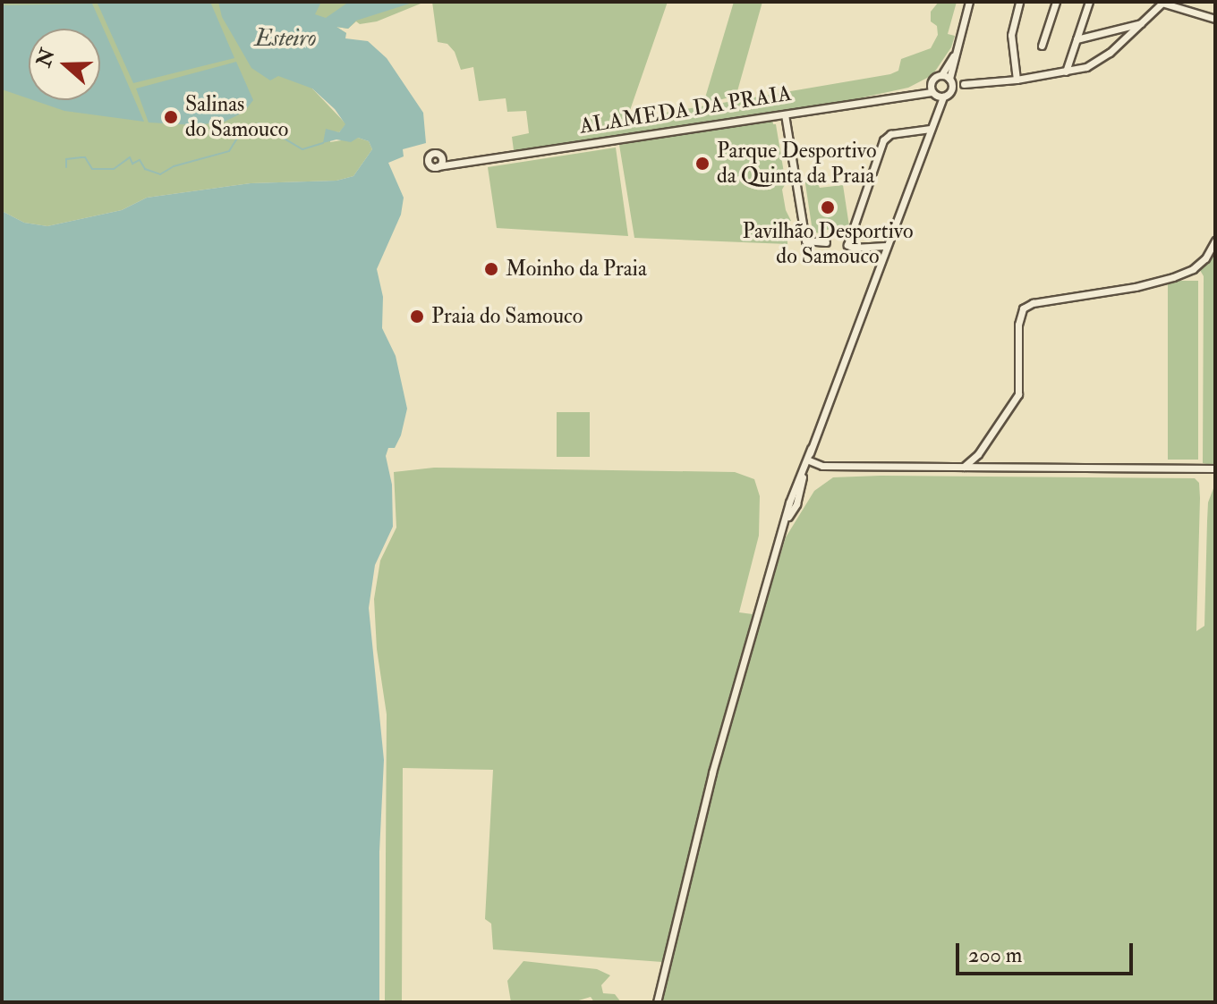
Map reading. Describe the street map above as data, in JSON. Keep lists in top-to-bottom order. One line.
{"streets":{"street":["ALAMEDA DA PRAIA"]},"water":["Esteiro"],"places":["Salinas do Samouco","Parque Desportivo da Quinta da Praia","Pavilhão Desportivo do Samouco","Moinho da Praia","Praia do Samouco"],"scale_bar":"200 m","north":"left"}
